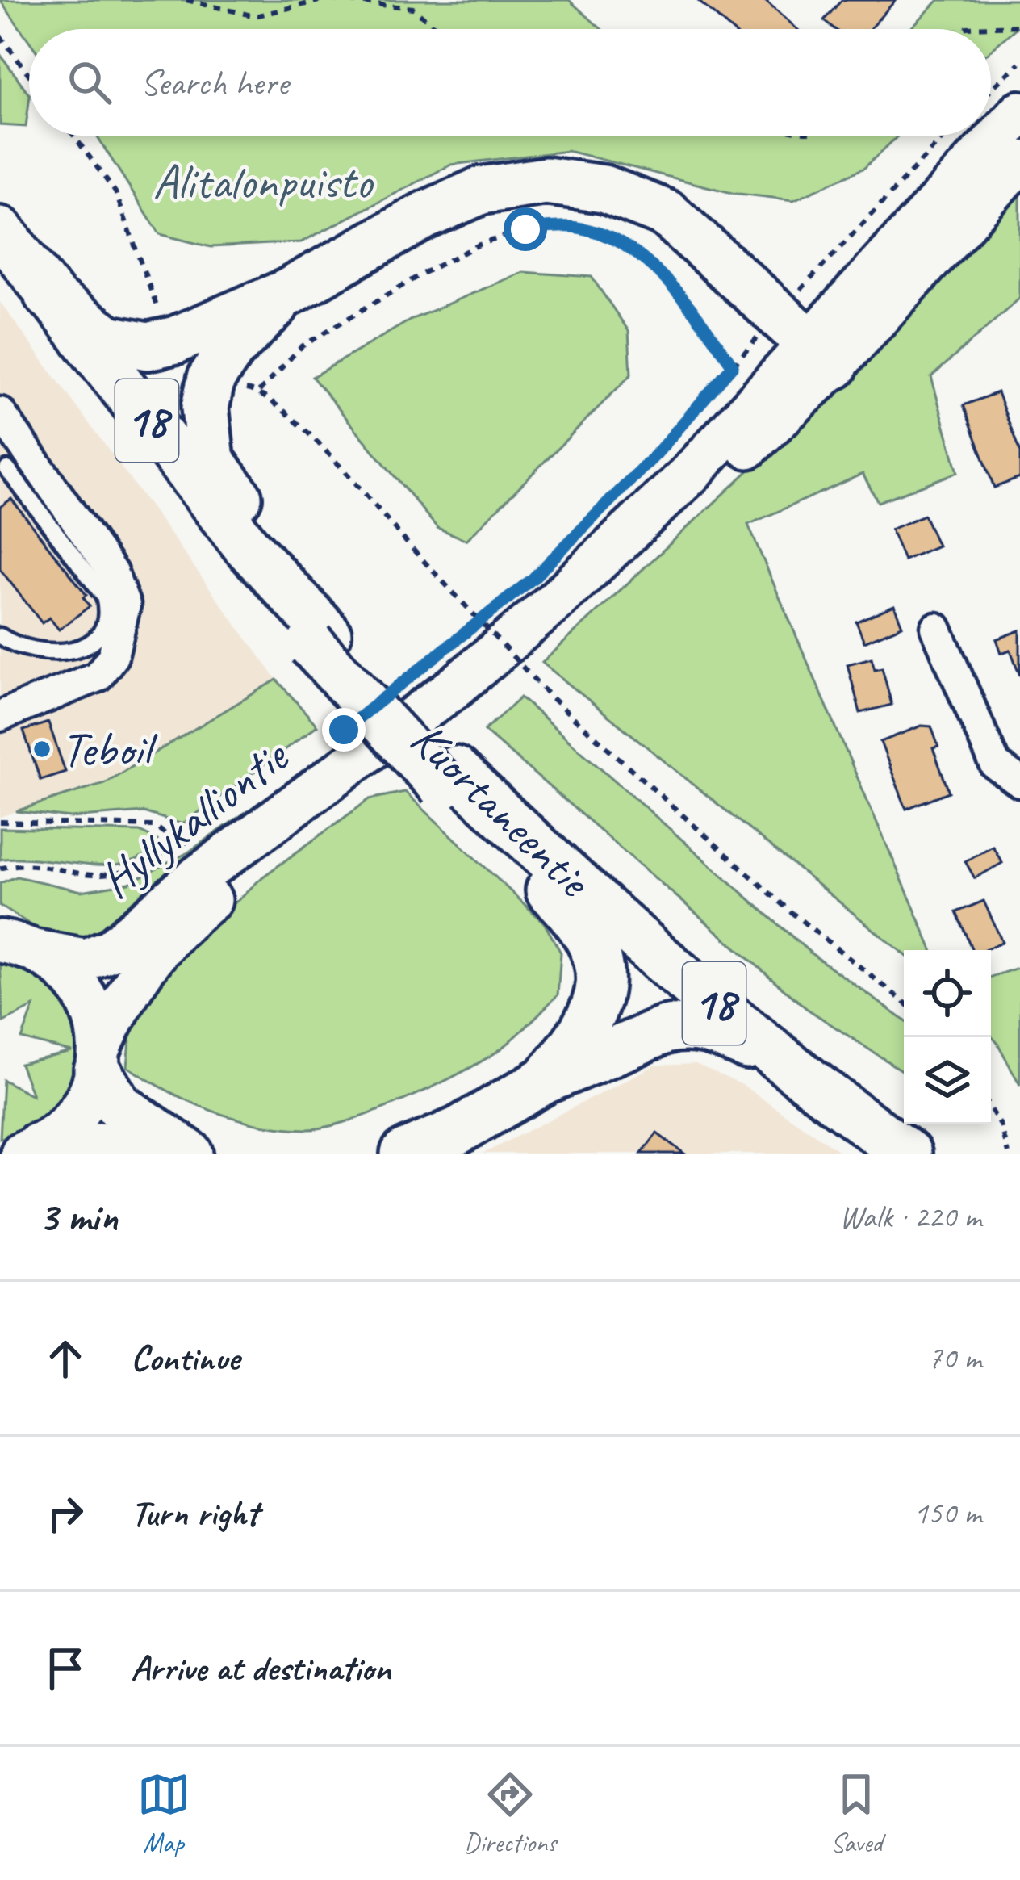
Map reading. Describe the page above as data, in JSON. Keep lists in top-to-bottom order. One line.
{"streets":{"highway":["18","Kuortaneentie"],"main road":["Hyllykalliontie"]},"parks":["Alitalonpuisto"],"places":["Teboil"],"page":{"search":"Search here","heading":["3 min","Walk · 220 m"],"list":[["Continue","70 m"],["Turn right","150 m"],"Arrive at destination"],"nav":["Map","Directions","Saved"]}}
